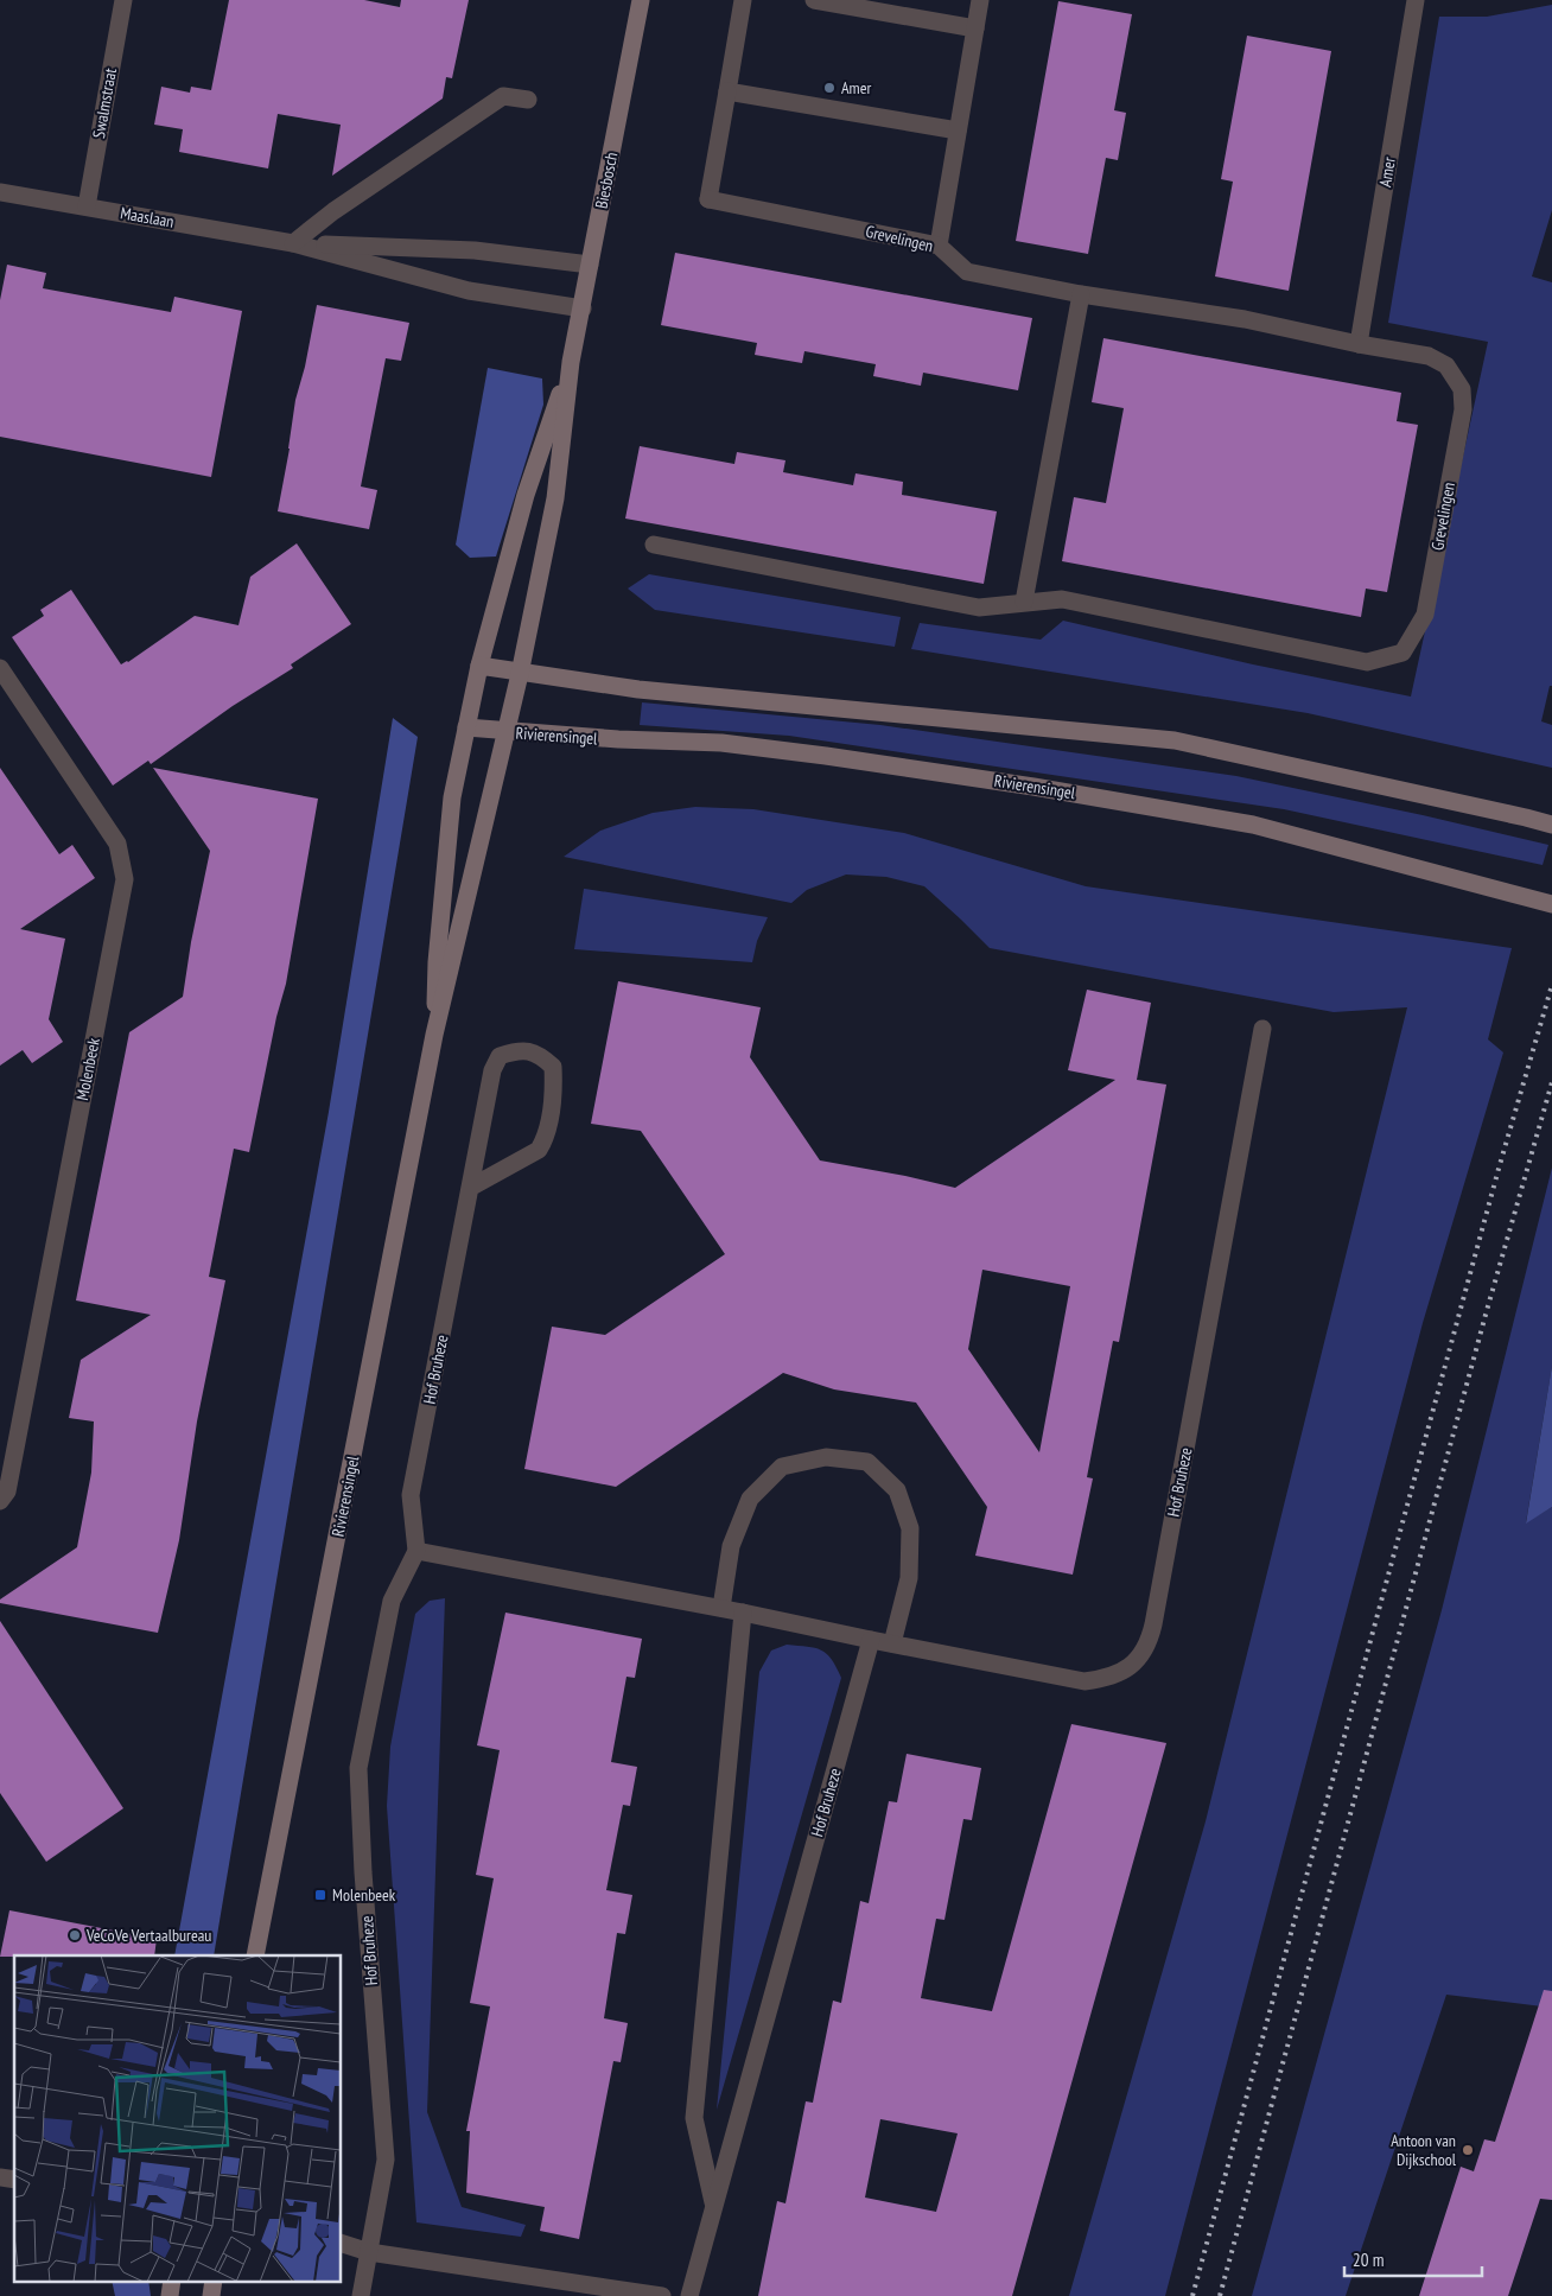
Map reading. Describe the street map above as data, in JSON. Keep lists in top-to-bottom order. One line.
{"streets":{"street":["Swalmstraat","Amer","Biesbosch","Maaslaan","Grevelingen","Rivierensingel","Molenbeek","Hof Bruheze"]},"crossings":[["Swalmstraat","Maaslaan"],["Amer","Grevelingen"],["Biesbosch","Maaslaan"],["Biesbosch","Rivierensingel"]],"places":{"other":["Amer","VeCoVe Vertaalbureau","Antoon van Dijkschool"],"transit":["Molenbeek"]},"scale_bar":"20 m"}
